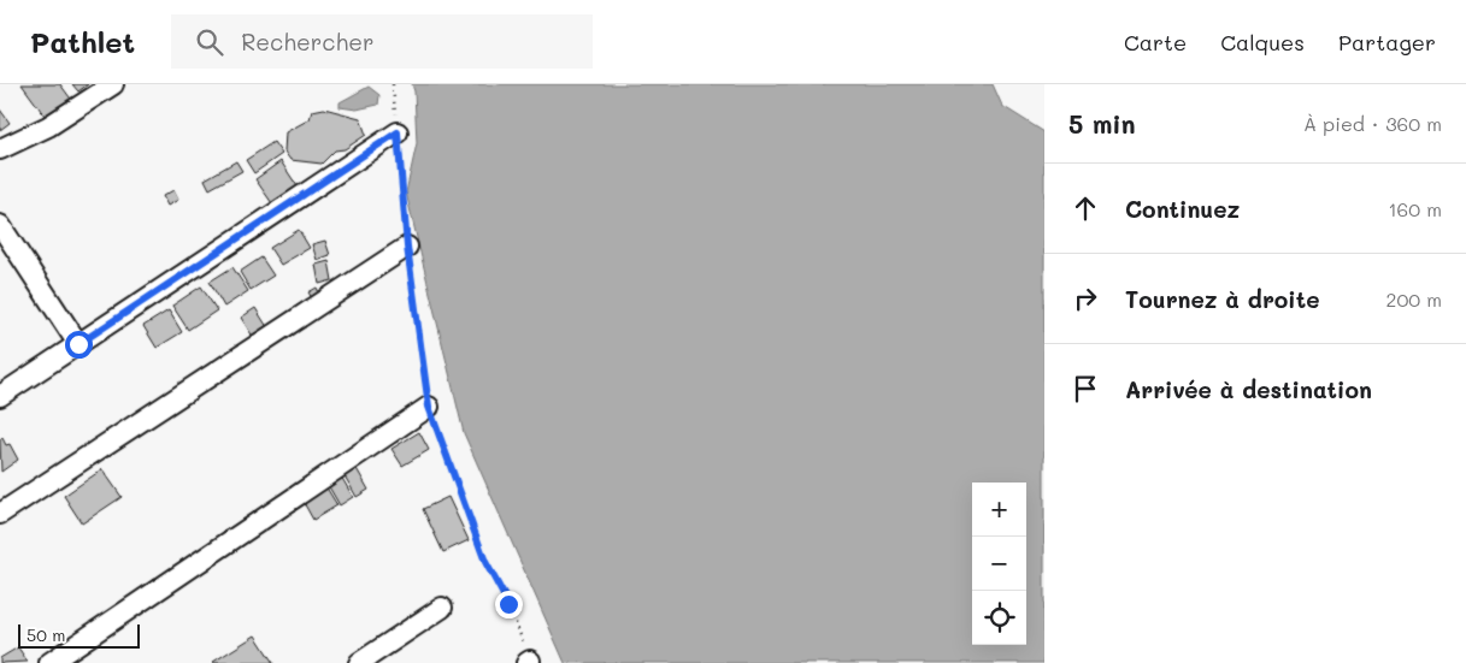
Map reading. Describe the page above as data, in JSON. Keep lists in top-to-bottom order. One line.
{"scale_bar":"50 m","page":{"header":"Pathlet","search":"Rechercher","nav":["Carte","Calques","Partager"],"heading":["5 min","À pied · 360 m"],"list":[["Continuez","160 m"],["Tournez à droite","200 m"],"Arrivée à destination"],"map_buttons":["+","−"],"scale":"50 m"}}
